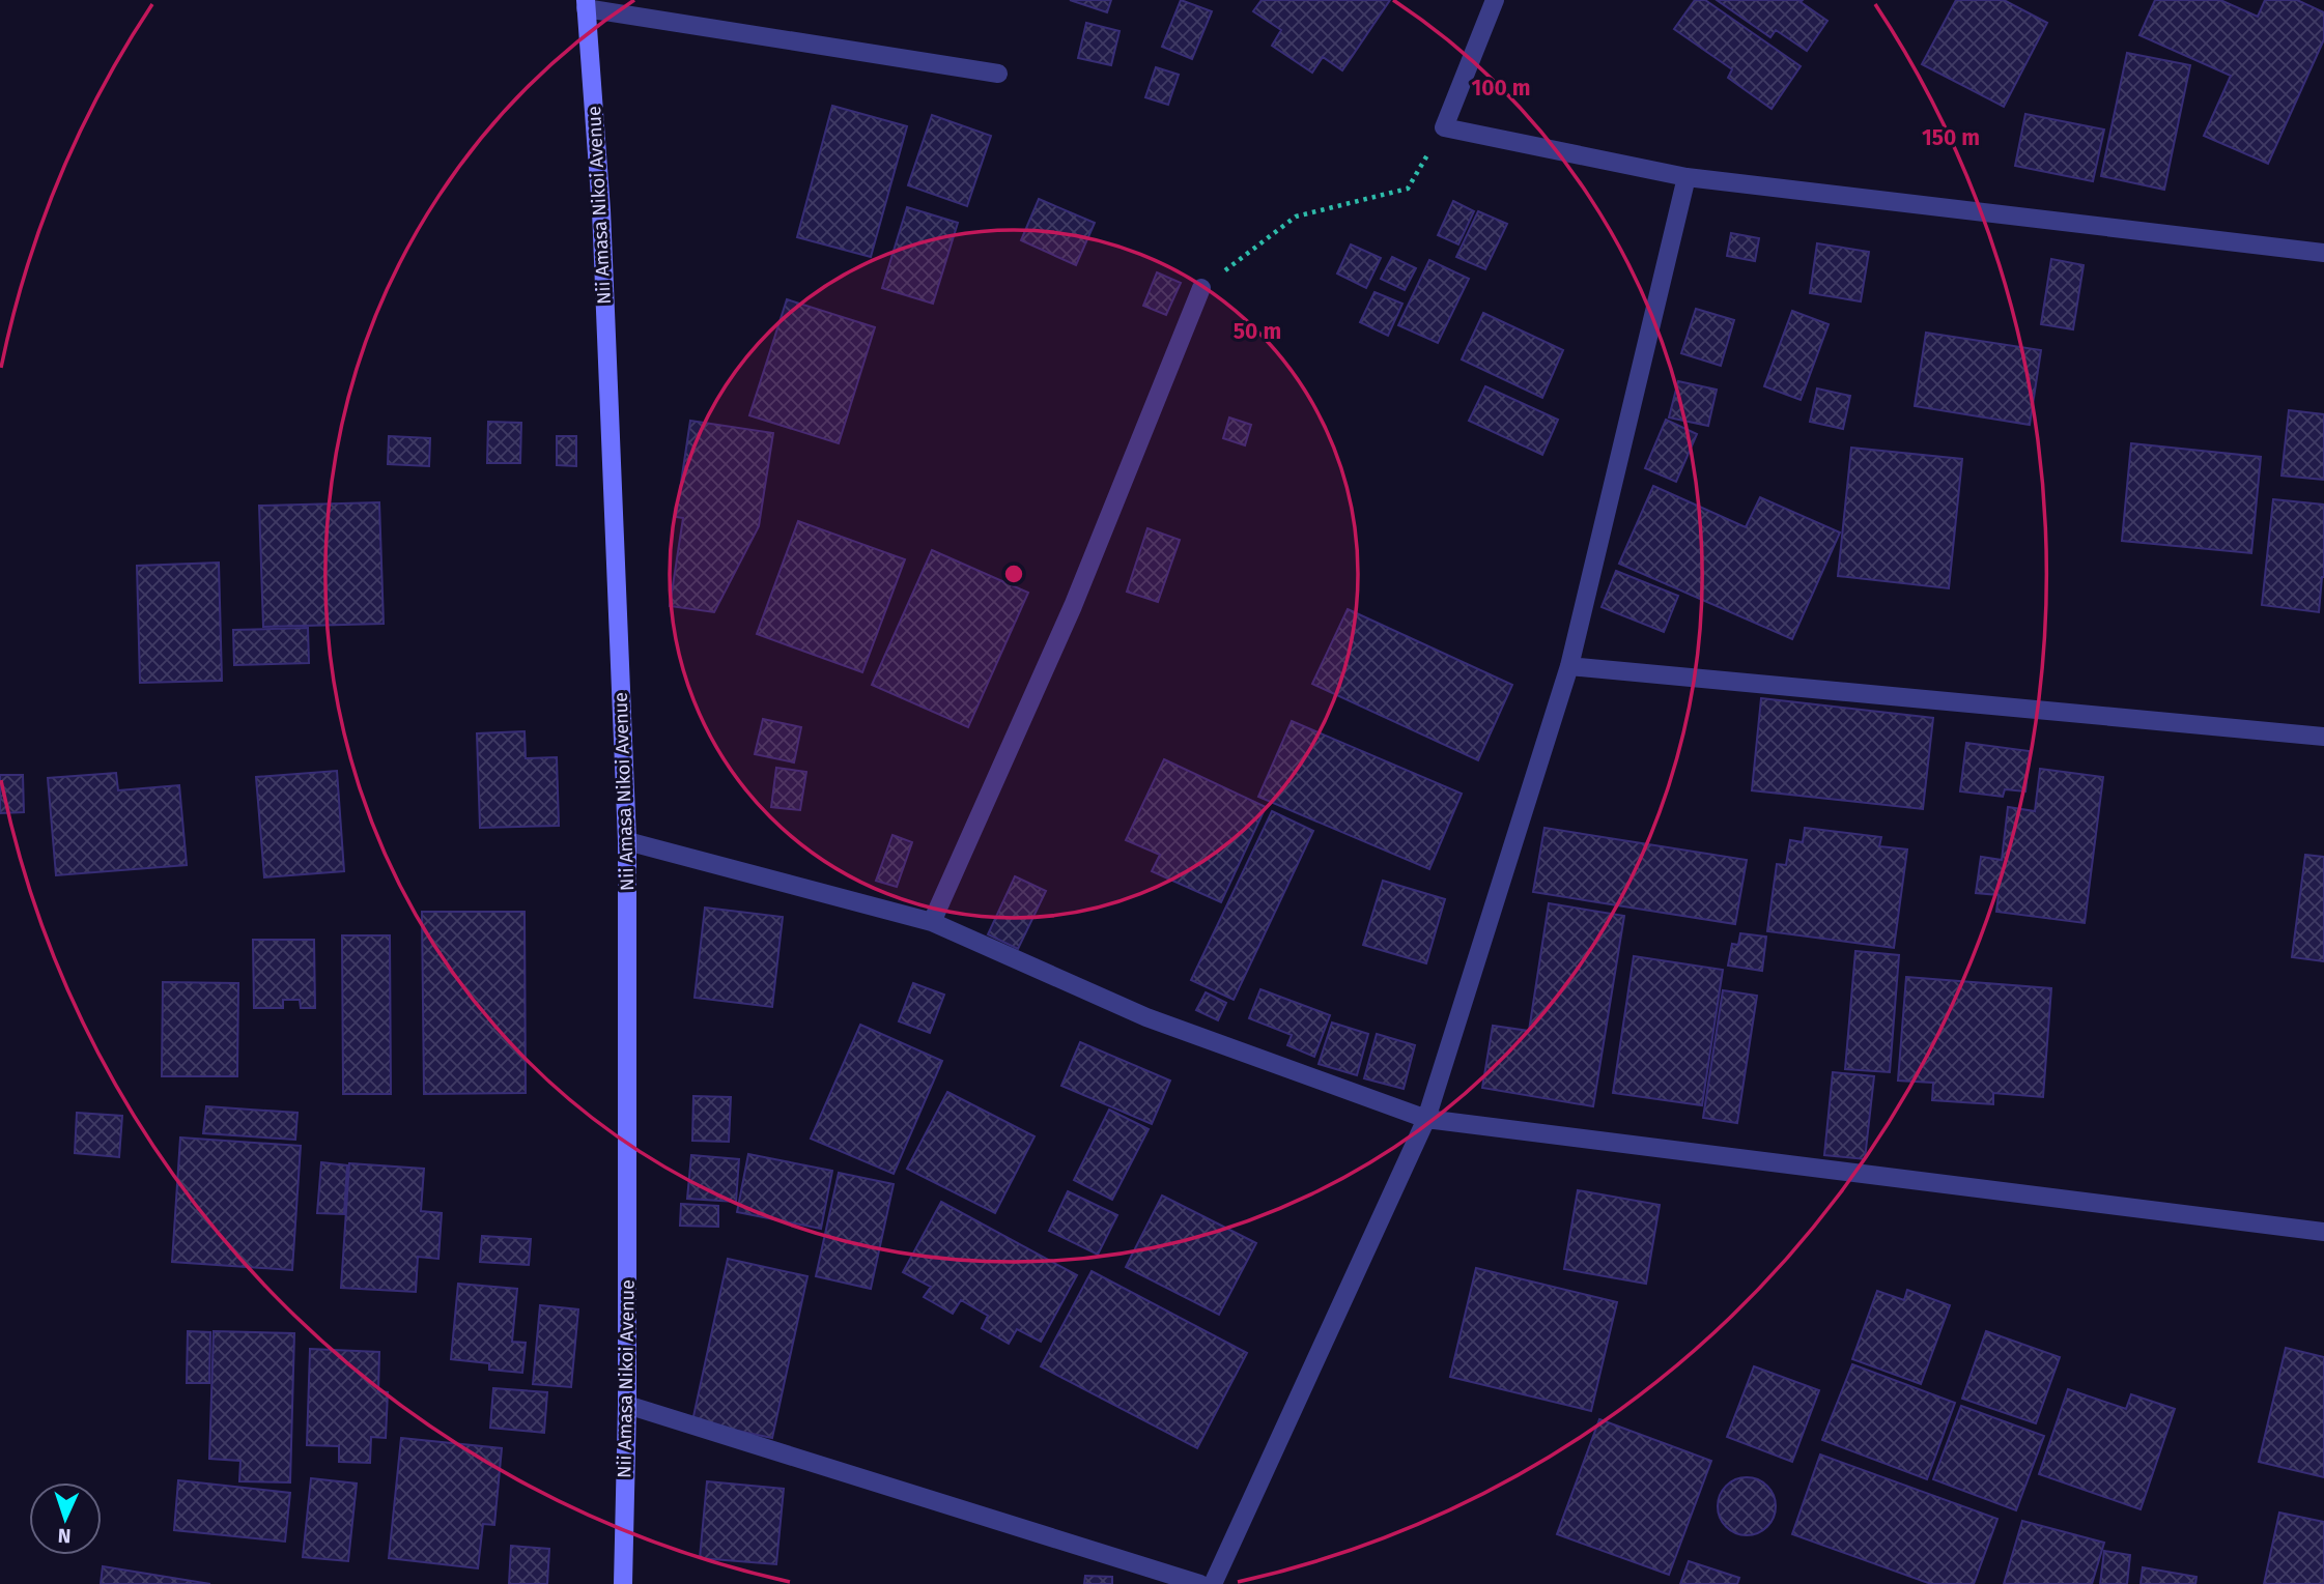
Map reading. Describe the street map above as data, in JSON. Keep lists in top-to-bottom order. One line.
{"streets":{"street":["Nii Amasa Nikoi Avenue"]},"north":"bottom","rings":["100 m","150 m","50 m"]}
